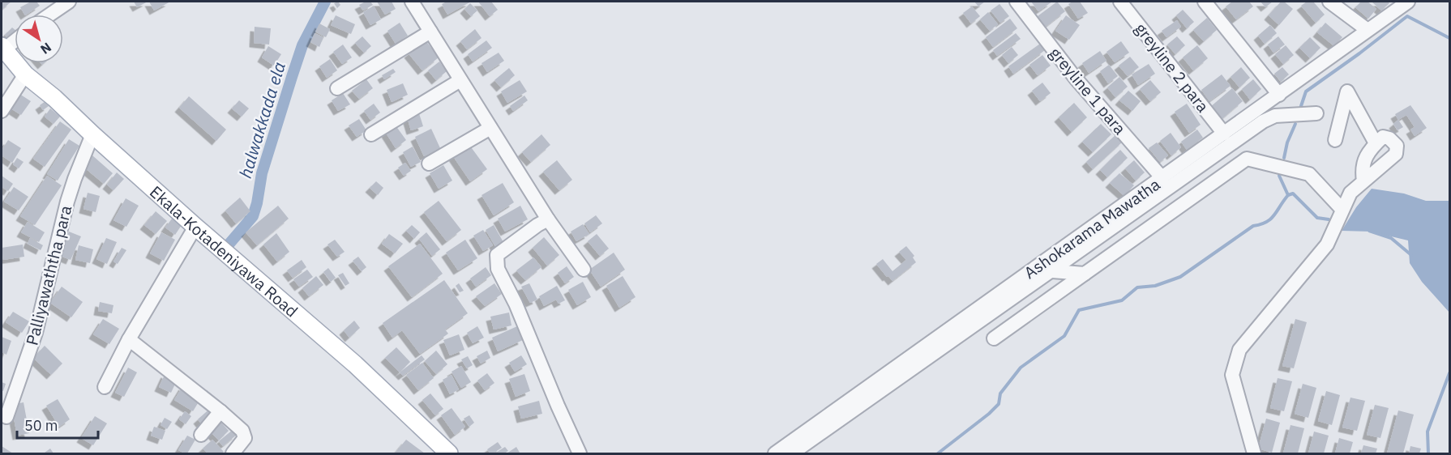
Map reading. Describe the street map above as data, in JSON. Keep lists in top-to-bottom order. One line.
{"streets":{"main road":["Ekala-Kotadeniyawa Road"],"street":["greyline 2 para","greyline 1 para","Ashokarama Mawatha","Palliyawaththa para"]},"crossings":[["greyline 2 para","Ashokarama Mawatha"],["greyline 1 para","Ashokarama Mawatha"],["Ekala-Kotadeniyawa Road","Palliyawaththa para"]],"water":["halwakkada ela"],"scale_bar":"50 m","north":"bottom right"}
